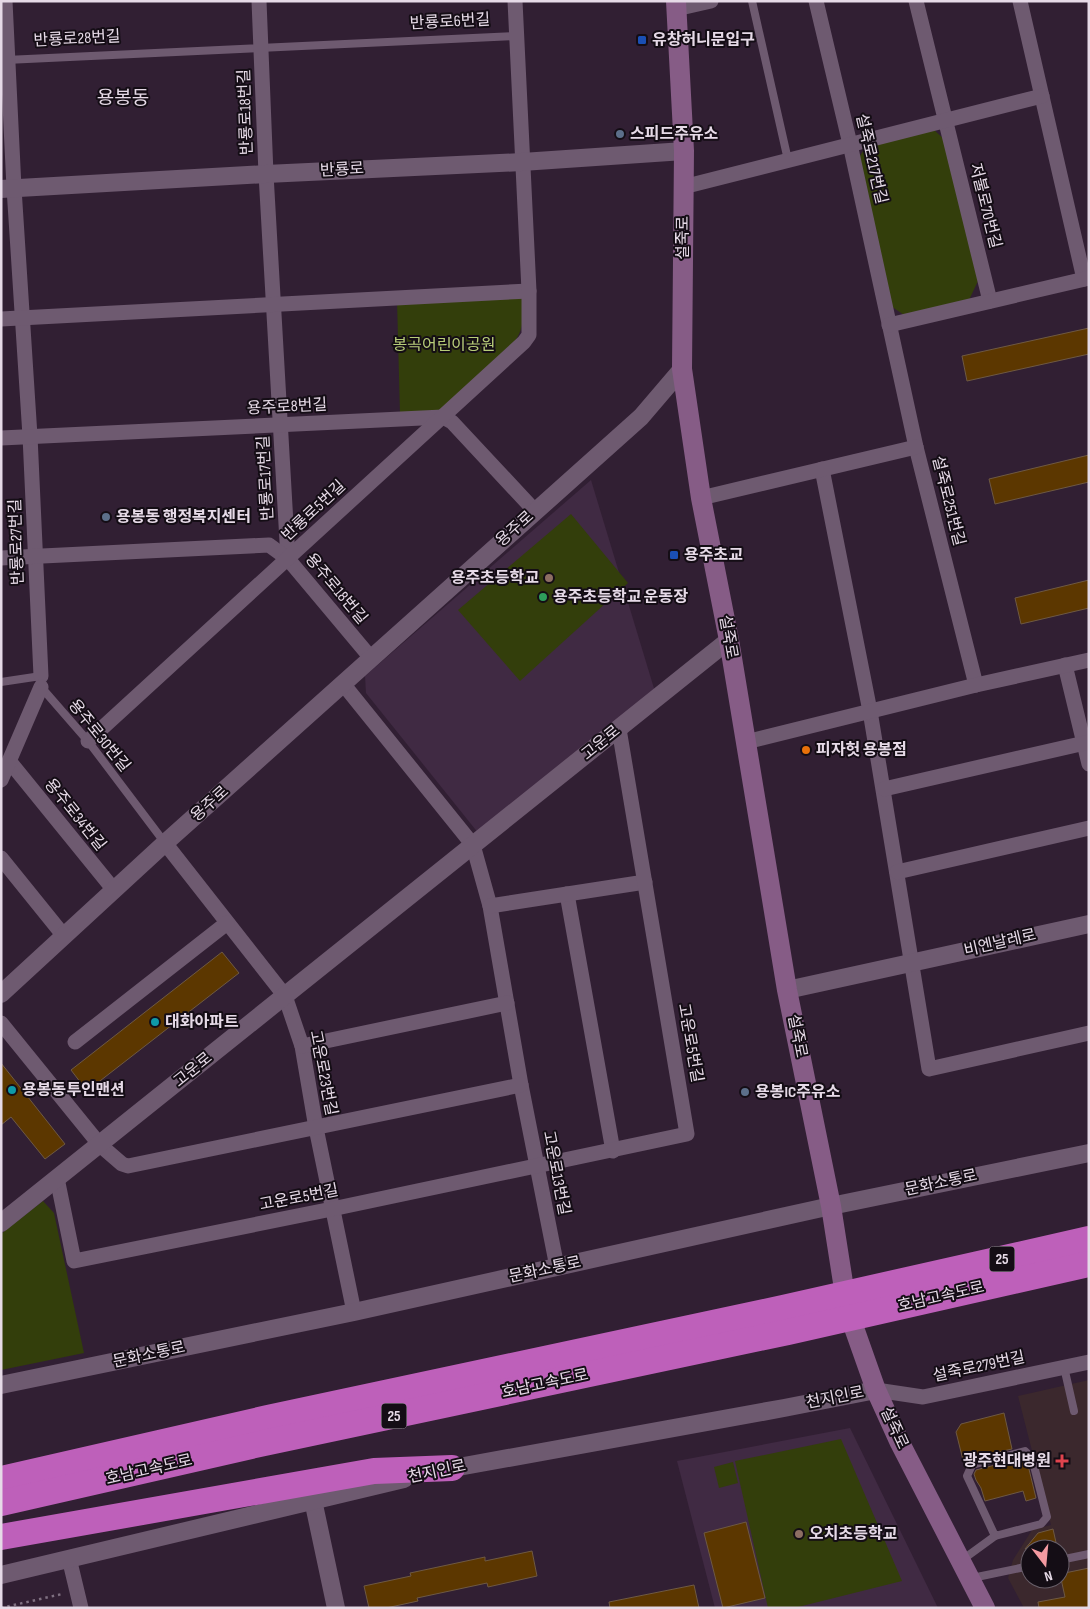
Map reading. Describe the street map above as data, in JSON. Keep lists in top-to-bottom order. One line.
{"streets":{"highway":["25","호남고속도로"],"main road":["설죽로"],"street":["반룡로18번길","설죽로217번길","반룡로","저불로70번길","용주로8번길","반룡로17번길","설죽로251번길","반룡로5번길","용주로","반룡로27번길","용주로18번길","고운로","용주로34번길","비엔날레로","고운로5번길","고운로23번길","고운로13번길","문화소통로","설죽로279번길","천지인로"],"lane":["반룡로6번길","반룡로28번길","용주로30번길"]},"crossings":[["반룡로6번길","반룡로18번길"],["반룡로28번길","반룡로18번길"],["반룡로18번길","반룡로"],["반룡로18번길","반룡로17번길"],["설죽로217번길","설죽로251번길"],["반룡로","설죽로"],["반룡로","반룡로17번길"],["반룡로","반룡로5번길"],["반룡로","반룡로27번길"],["설죽로","용주로"],["설죽로","고운로"],["설죽로","비엔날레로"],["설죽로","문화소통로"],["설죽로","설죽로279번길"],["설죽로","천지인로"],["용주로8번길","반룡로17번길"],["용주로8번길","반룡로5번길"],["용주로8번길","반룡로27번길"],["반룡로17번길","반룡로5번길"],["반룡로17번길","용주로18번길"],["반룡로5번길","용주로18번길"],["반룡로5번길","용주로30번길"],["용주로","용주로18번길"],["용주로","용주로30번길"],["용주로","용주로34번길"],["반룡로27번길","용주로18번길"],["반룡로27번길","용주로30번길"],["고운로","고운로5번길"],["고운로","고운로23번길"],["고운로","고운로13번길"],["고운로5번길","고운로23번길"],["고운로5번길","고운로13번길"],["고운로23번길","고운로13번길"],["고운로23번길","문화소통로"],["고운로13번길","문화소통로"],["설죽로279번길","천지인로"]],"districts":["용봉동"],"parks":["봉곡어린이공원"],"places":{"transit":["유창허니문입구","용주초교"],"other":["스피드주유소","용봉동 행정복지센터","용주초등학교","용주초등학교 운동장","피자헛 용봉점","대화아파트","용봉동투인맨션","용봉IC주유소","오치초등학교"],"health":["광주현대병원"]},"north":"bottom"}
